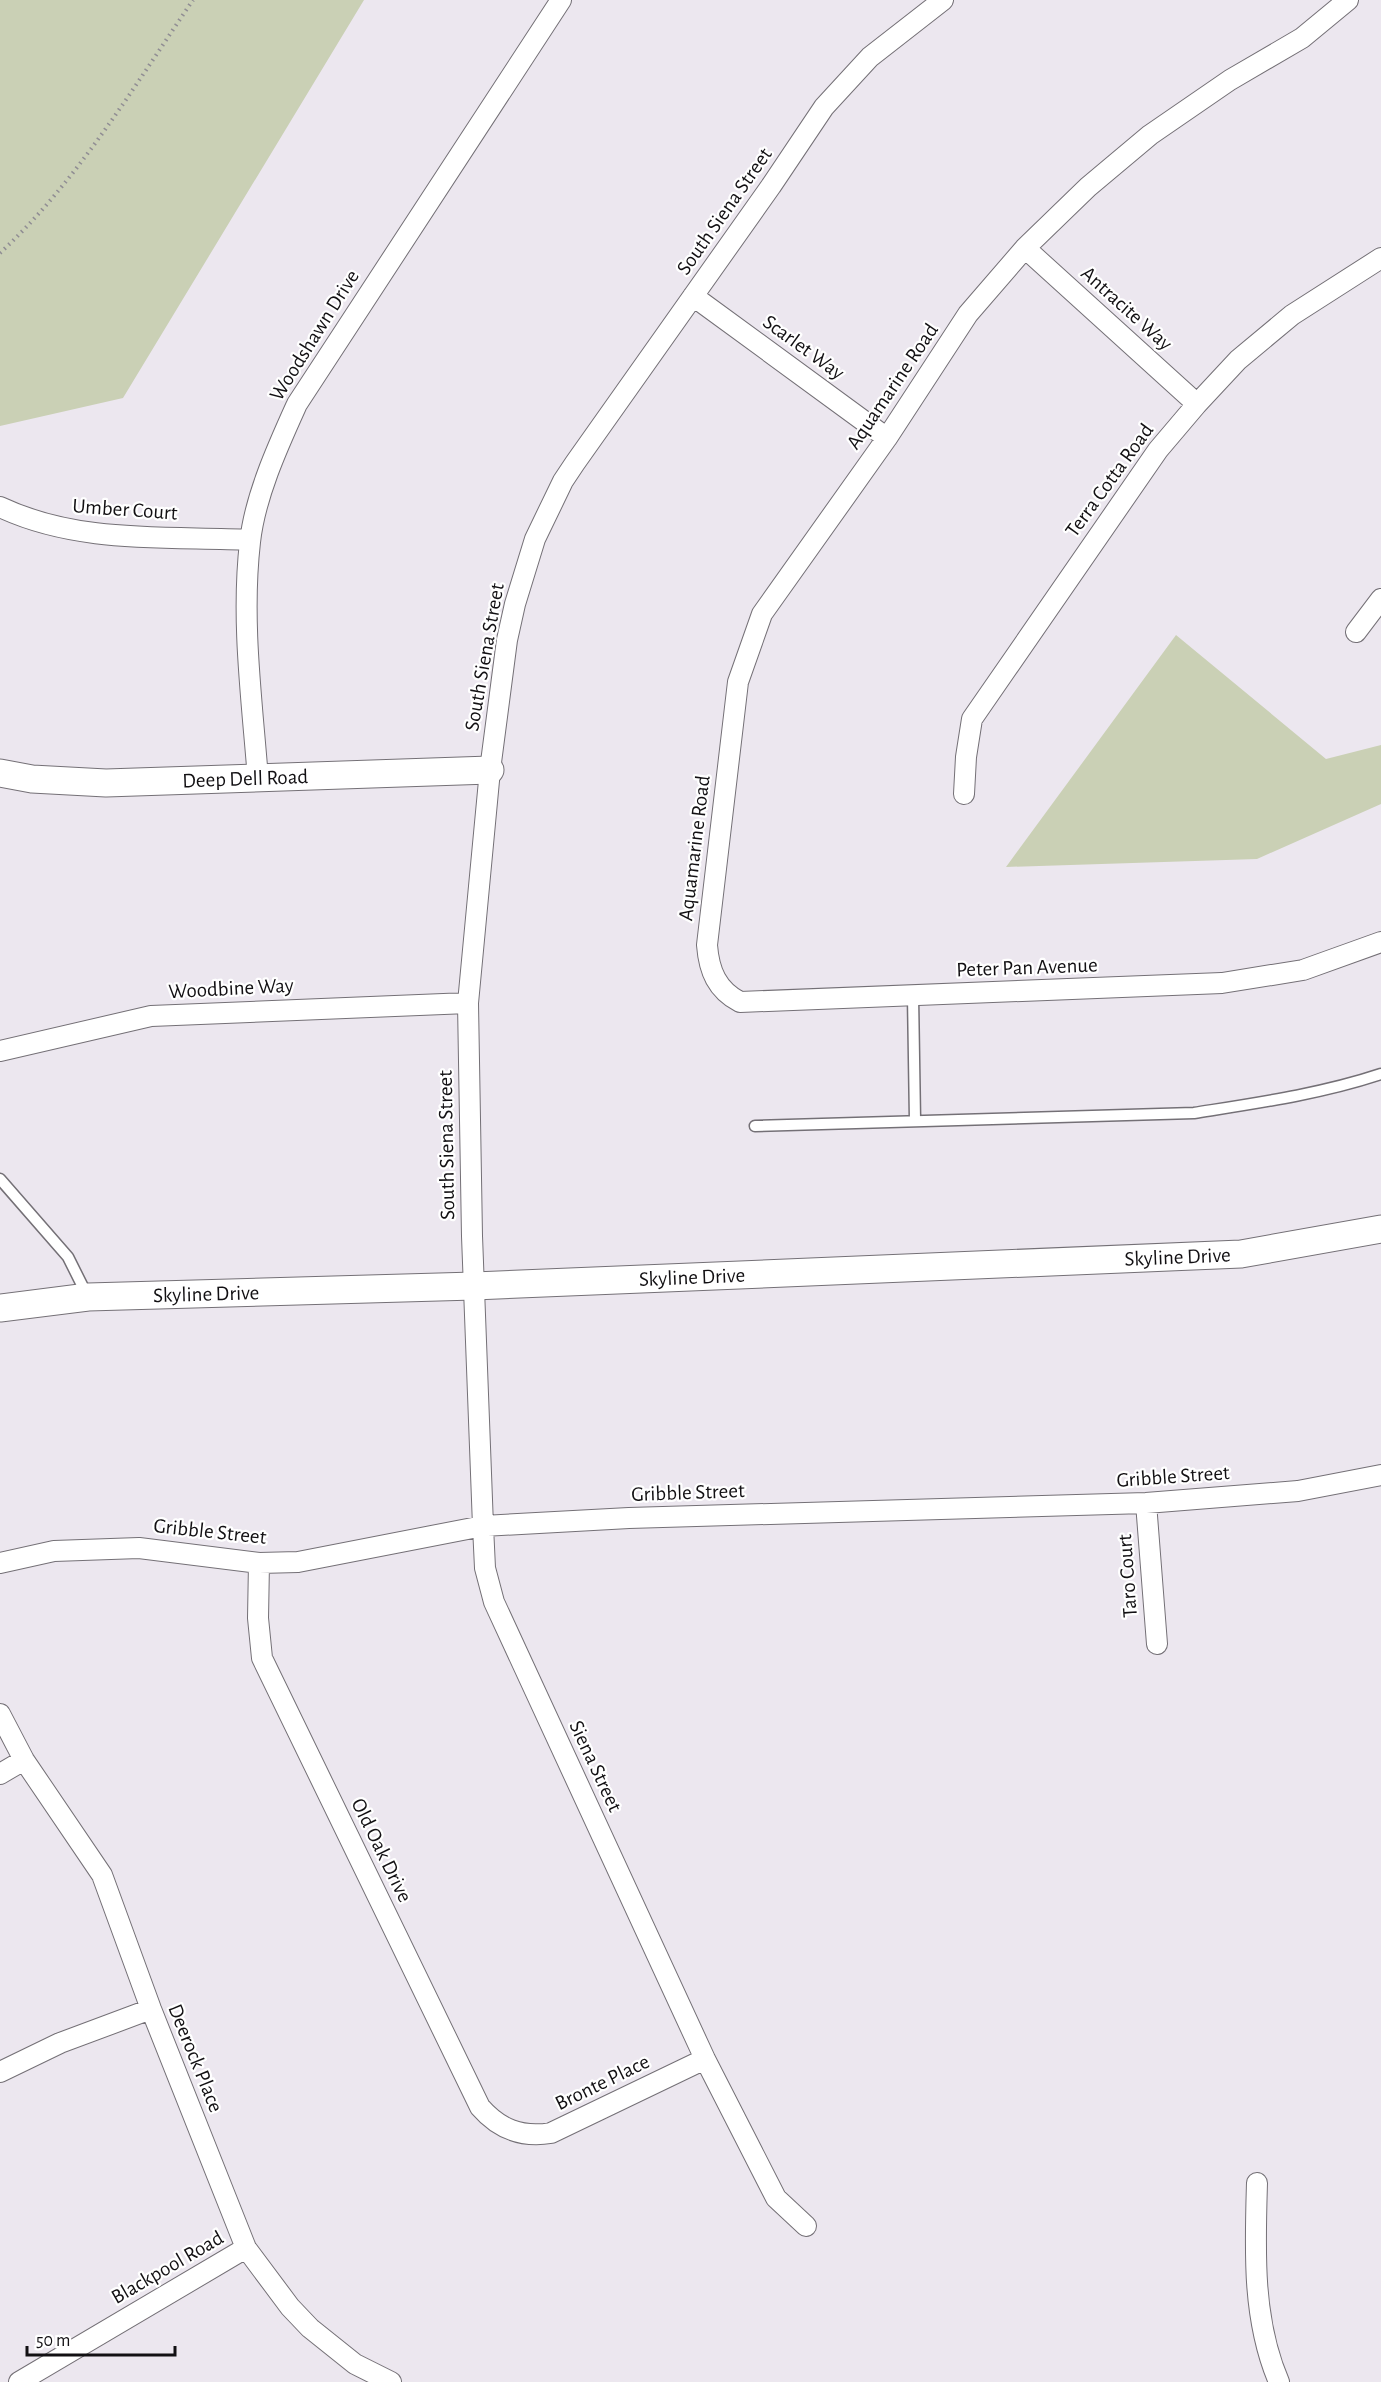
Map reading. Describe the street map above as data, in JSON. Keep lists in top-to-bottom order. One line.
{"streets":{"main road":["Deep Dell Road","Skyline Drive"],"street":["South Siena Street","Antracite Way","Woodshawn Drive","Scarlet Way","Aquamarine Road","Terra Cotta Road","Umber Court","Peter Pan Avenue","Woodbine Way","Gribble Street","Taro Court","Siena Street","Old Oak Drive","Deerock Place","Bronte Place","Blackpool Road"]},"crossings":[["South Siena Street","Scarlet Way"],["South Siena Street","Deep Dell Road"],["South Siena Street","Woodbine Way"],["South Siena Street","Skyline Drive"],["South Siena Street","Siena Street"],["Antracite Way","Aquamarine Road"],["Antracite Way","Terra Cotta Road"],["Woodshawn Drive","Umber Court"],["Woodshawn Drive","Deep Dell Road"],["Scarlet Way","Aquamarine Road"],["Aquamarine Road","Peter Pan Avenue"],["Skyline Drive","Siena Street"],["Gribble Street","Taro Court"],["Gribble Street","Siena Street"],["Gribble Street","Old Oak Drive"],["Siena Street","Bronte Place"],["Old Oak Drive","Bronte Place"],["Deerock Place","Blackpool Road"]],"scale_bar":"50 m"}
